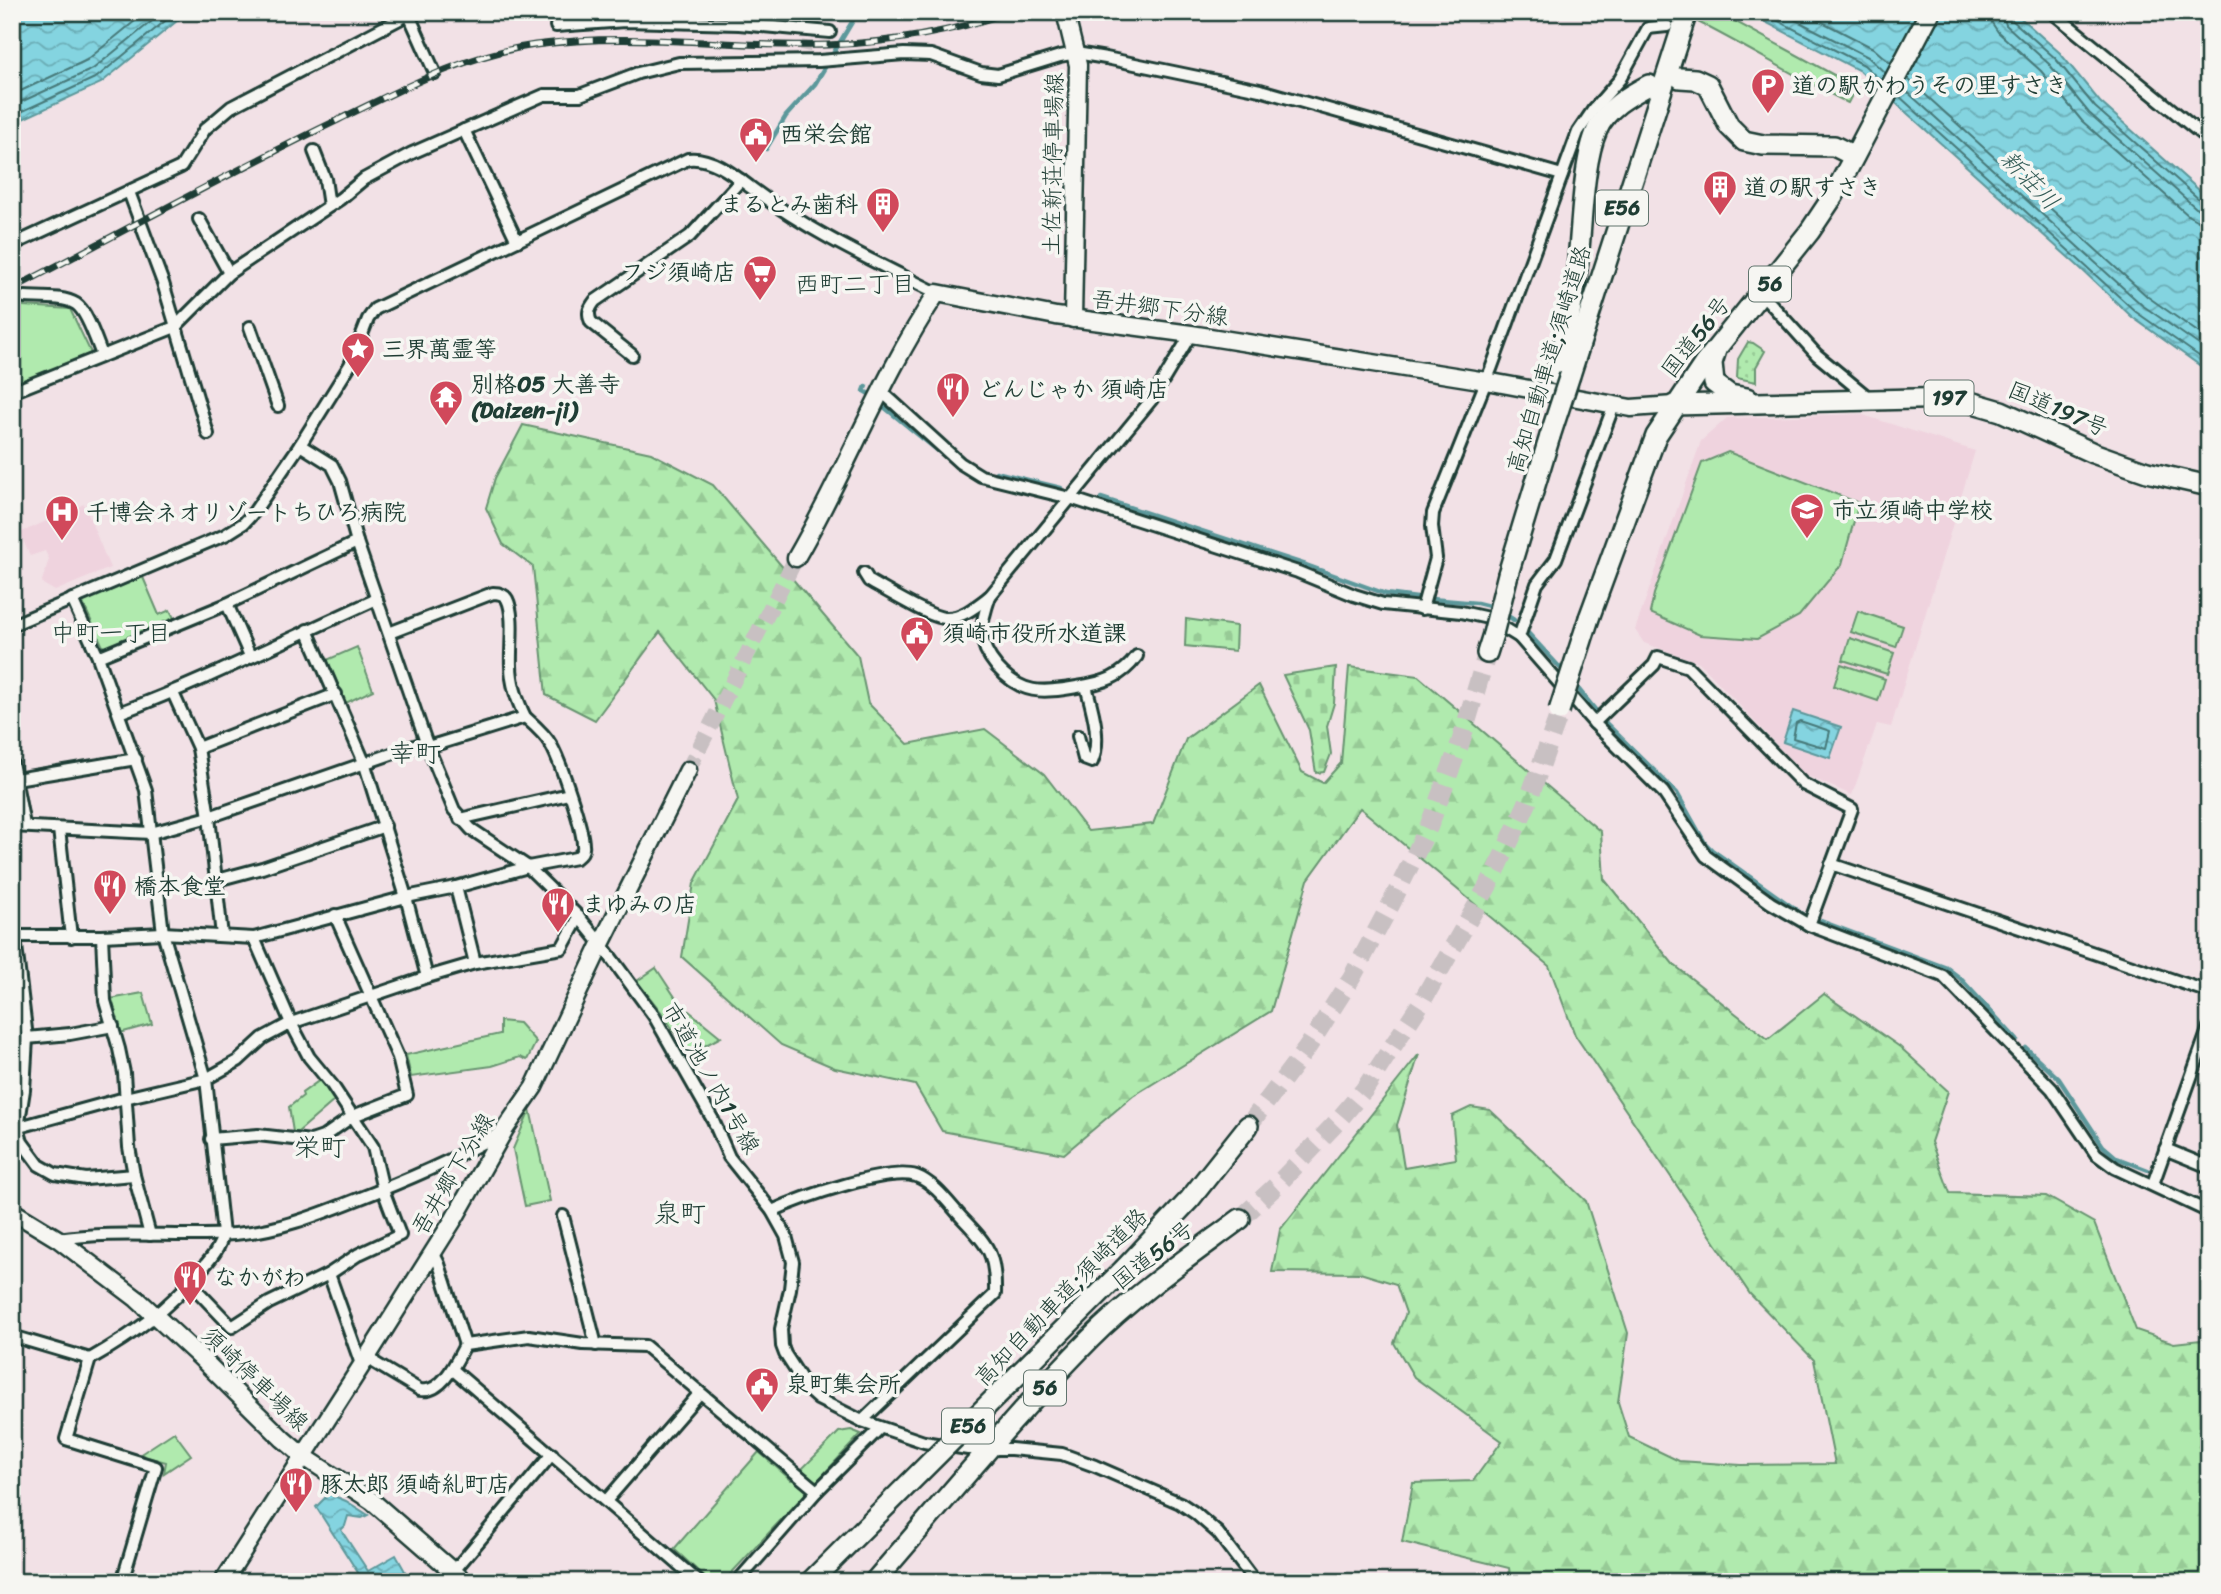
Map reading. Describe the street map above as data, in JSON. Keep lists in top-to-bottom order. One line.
{"streets":{"highway":["E56","56","国道56号","高知自動車道;須崎道路","197","国道197号"],"main road":["土佐新荘停車場線","吾井郷下分線","須崎停車場線"],"street":["市道池ノ内1号線"]},"crossings":[["土佐新荘停車場線","吾井郷下分線"],["E56","高知自動車道;須崎道路"],["吾井郷下分線","国道56号"],["吾井郷下分線","国道197号"],["吾井郷下分線","市道池ノ内1号線"],["吾井郷下分線","須崎停車場線"],["国道56号","国道197号"],["国道56号","市道池ノ内1号線"]],"districts":["西町二丁目","中町一丁目","幸町","栄町","泉町"],"water":["新荘川"],"places":{"parking":["道の駅かわうその里すさき"],"public building":["西栄会館","須崎市役所水道課","泉町集会所"],"building":["道の駅すさき","まるとみ歯科"],"supermarket":["フジ須崎店"],"place":["三界萬霊等"],"restaurant":["どんじゃか 須崎店","橋本食堂","まゆみの店","なかがわ","豚太郎 須崎糺町店"],"temple":["別格05 大善寺 (Daizen-ji)"],"school or university":["市立須崎中学校"],"hospital":["千博会ネオリゾートちひろ病院"]}}
